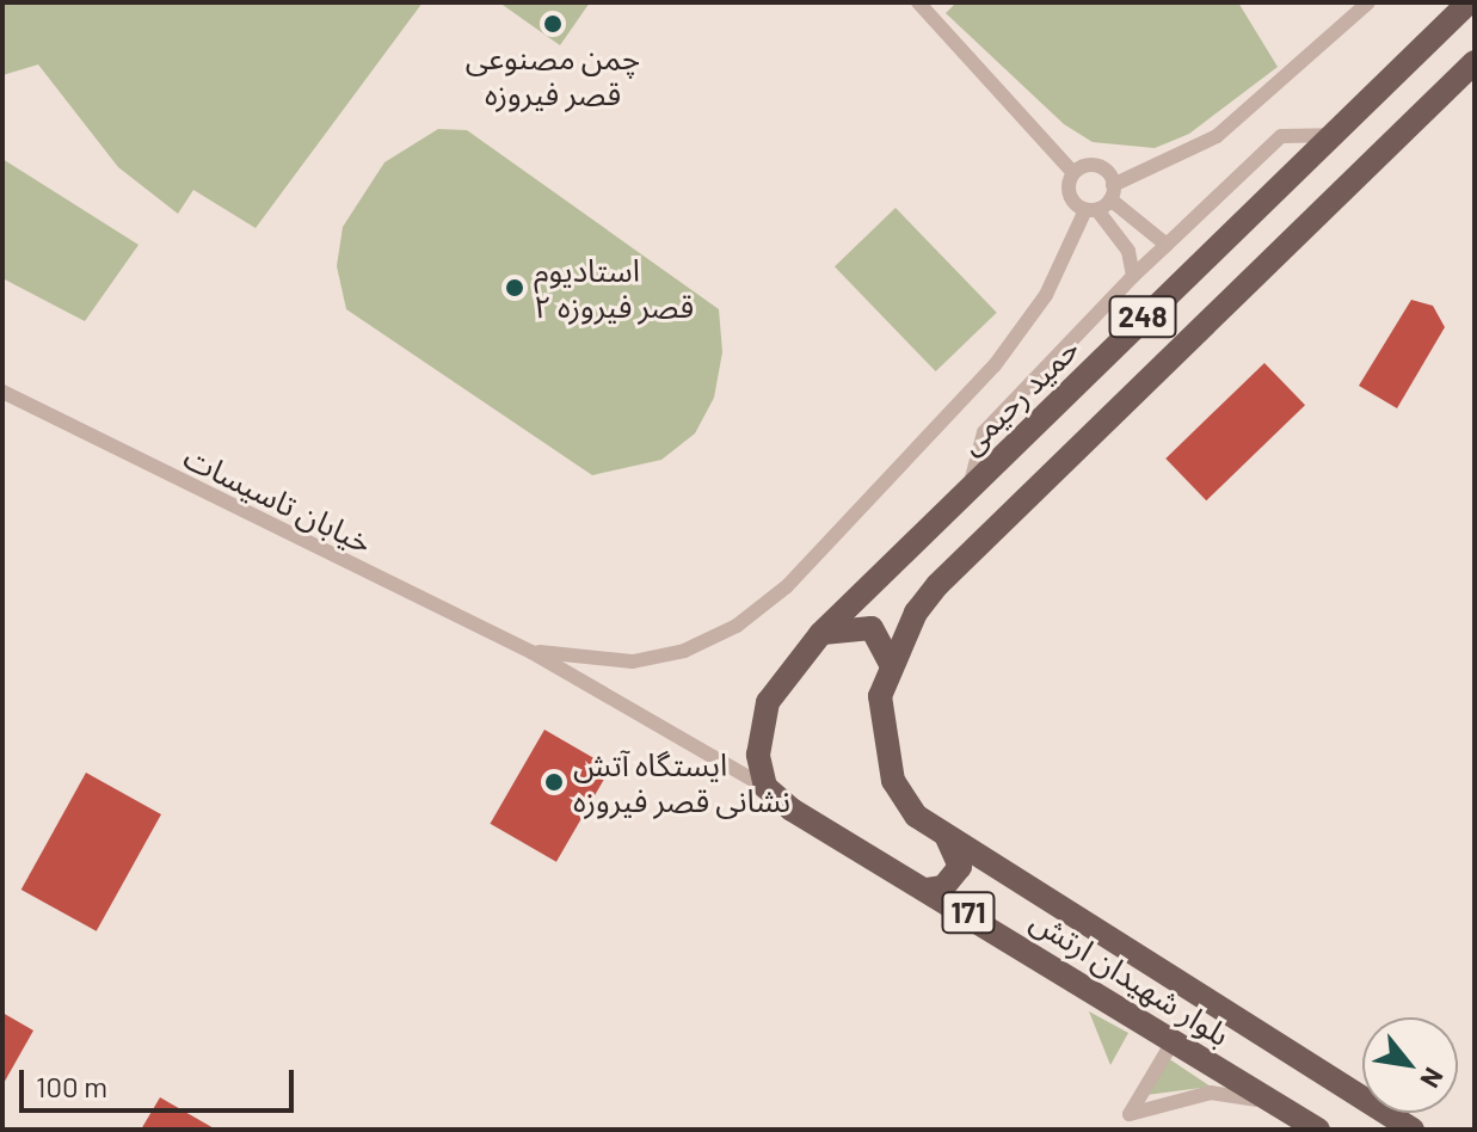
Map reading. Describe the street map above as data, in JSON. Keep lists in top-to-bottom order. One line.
{"streets":{"main road":["248","حمید رحیمی","171","بلوار شهیدان ارتش"],"street":["خیابان تاسیسات"]},"crossings":[["248","بلوار شهیدان ارتش"],["خیابان تاسیسات","بلوار شهیدان ارتش"]],"places":["چمن مصنوعی قصر فیروزه","استادیوم قصر فیروزه ۲","ایستگاه آتش نشانی قصر فیروزه"],"scale_bar":"100 m","north":"bottom right"}
